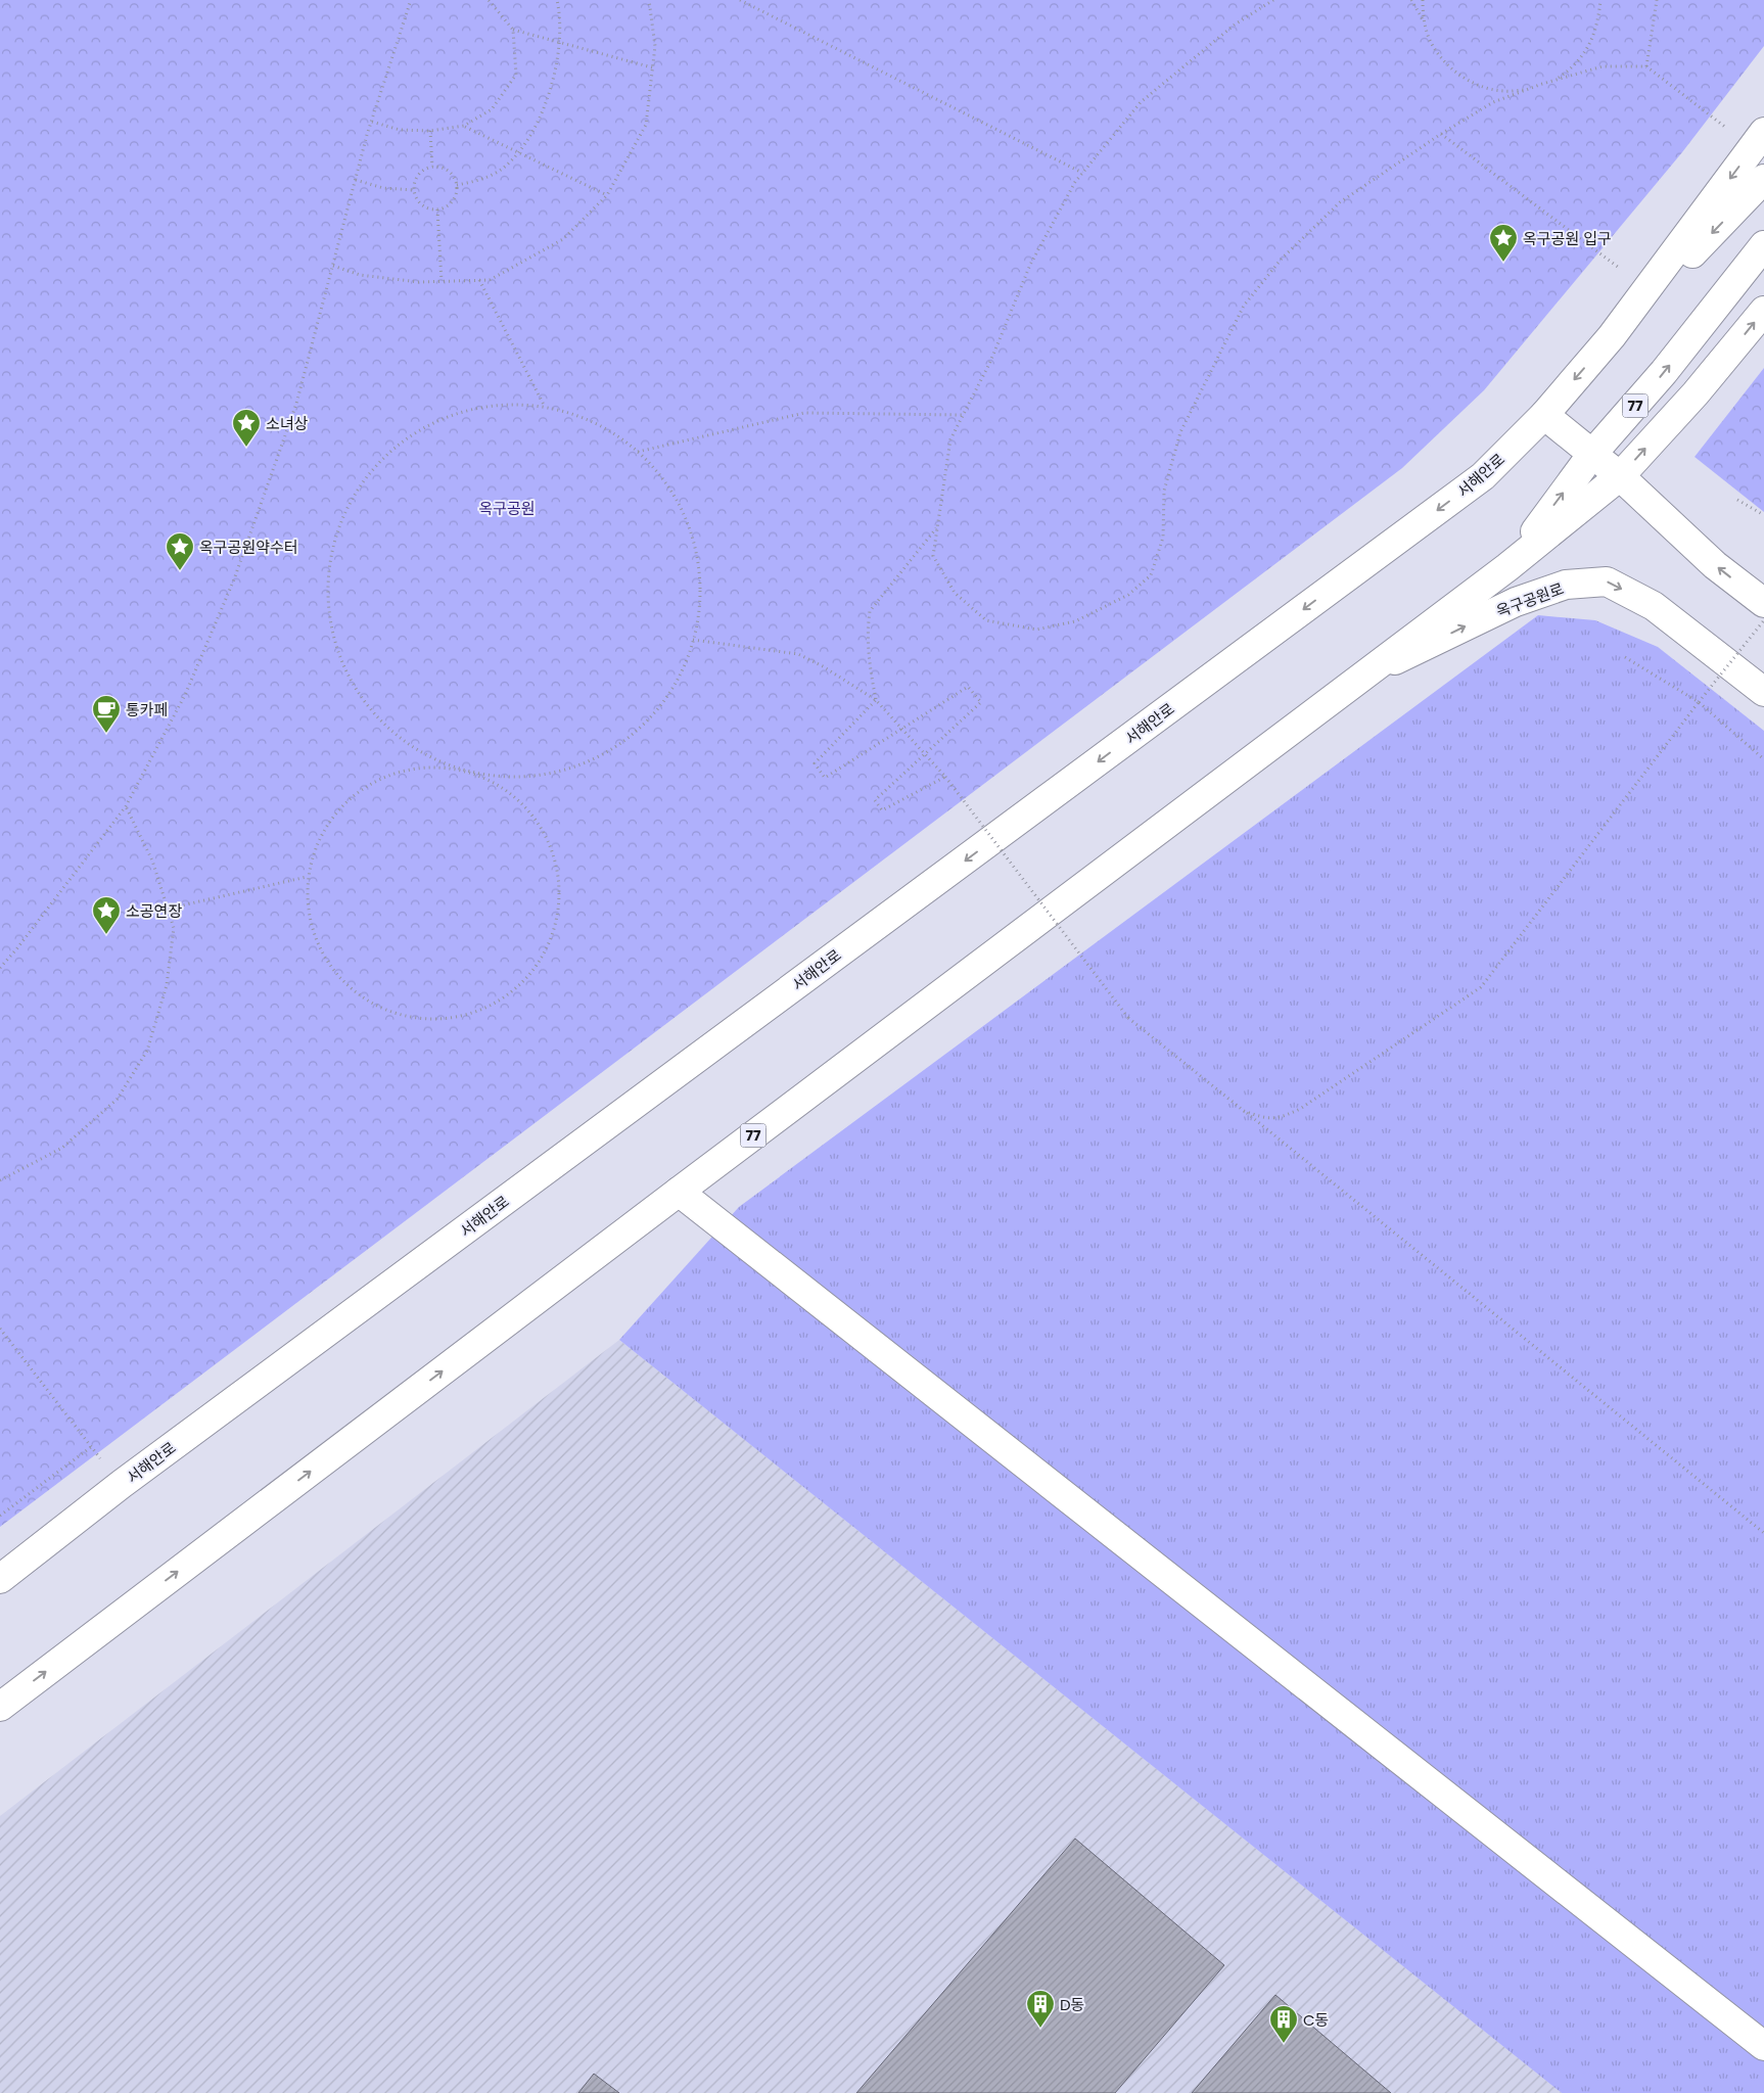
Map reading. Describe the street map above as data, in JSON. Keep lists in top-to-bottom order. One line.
{"streets":{"main road":["77","서해안로","옥구공원로"]},"crossings":[["77","옥구공원로"]],"one_way":["옥구공원로"],"parks":["옥구공원"],"places":{"place":["옥구공원 입구","소녀상","옥구공원약수터","소공연장"],"cafe":["통카페"],"building":["D동","C동"]}}
